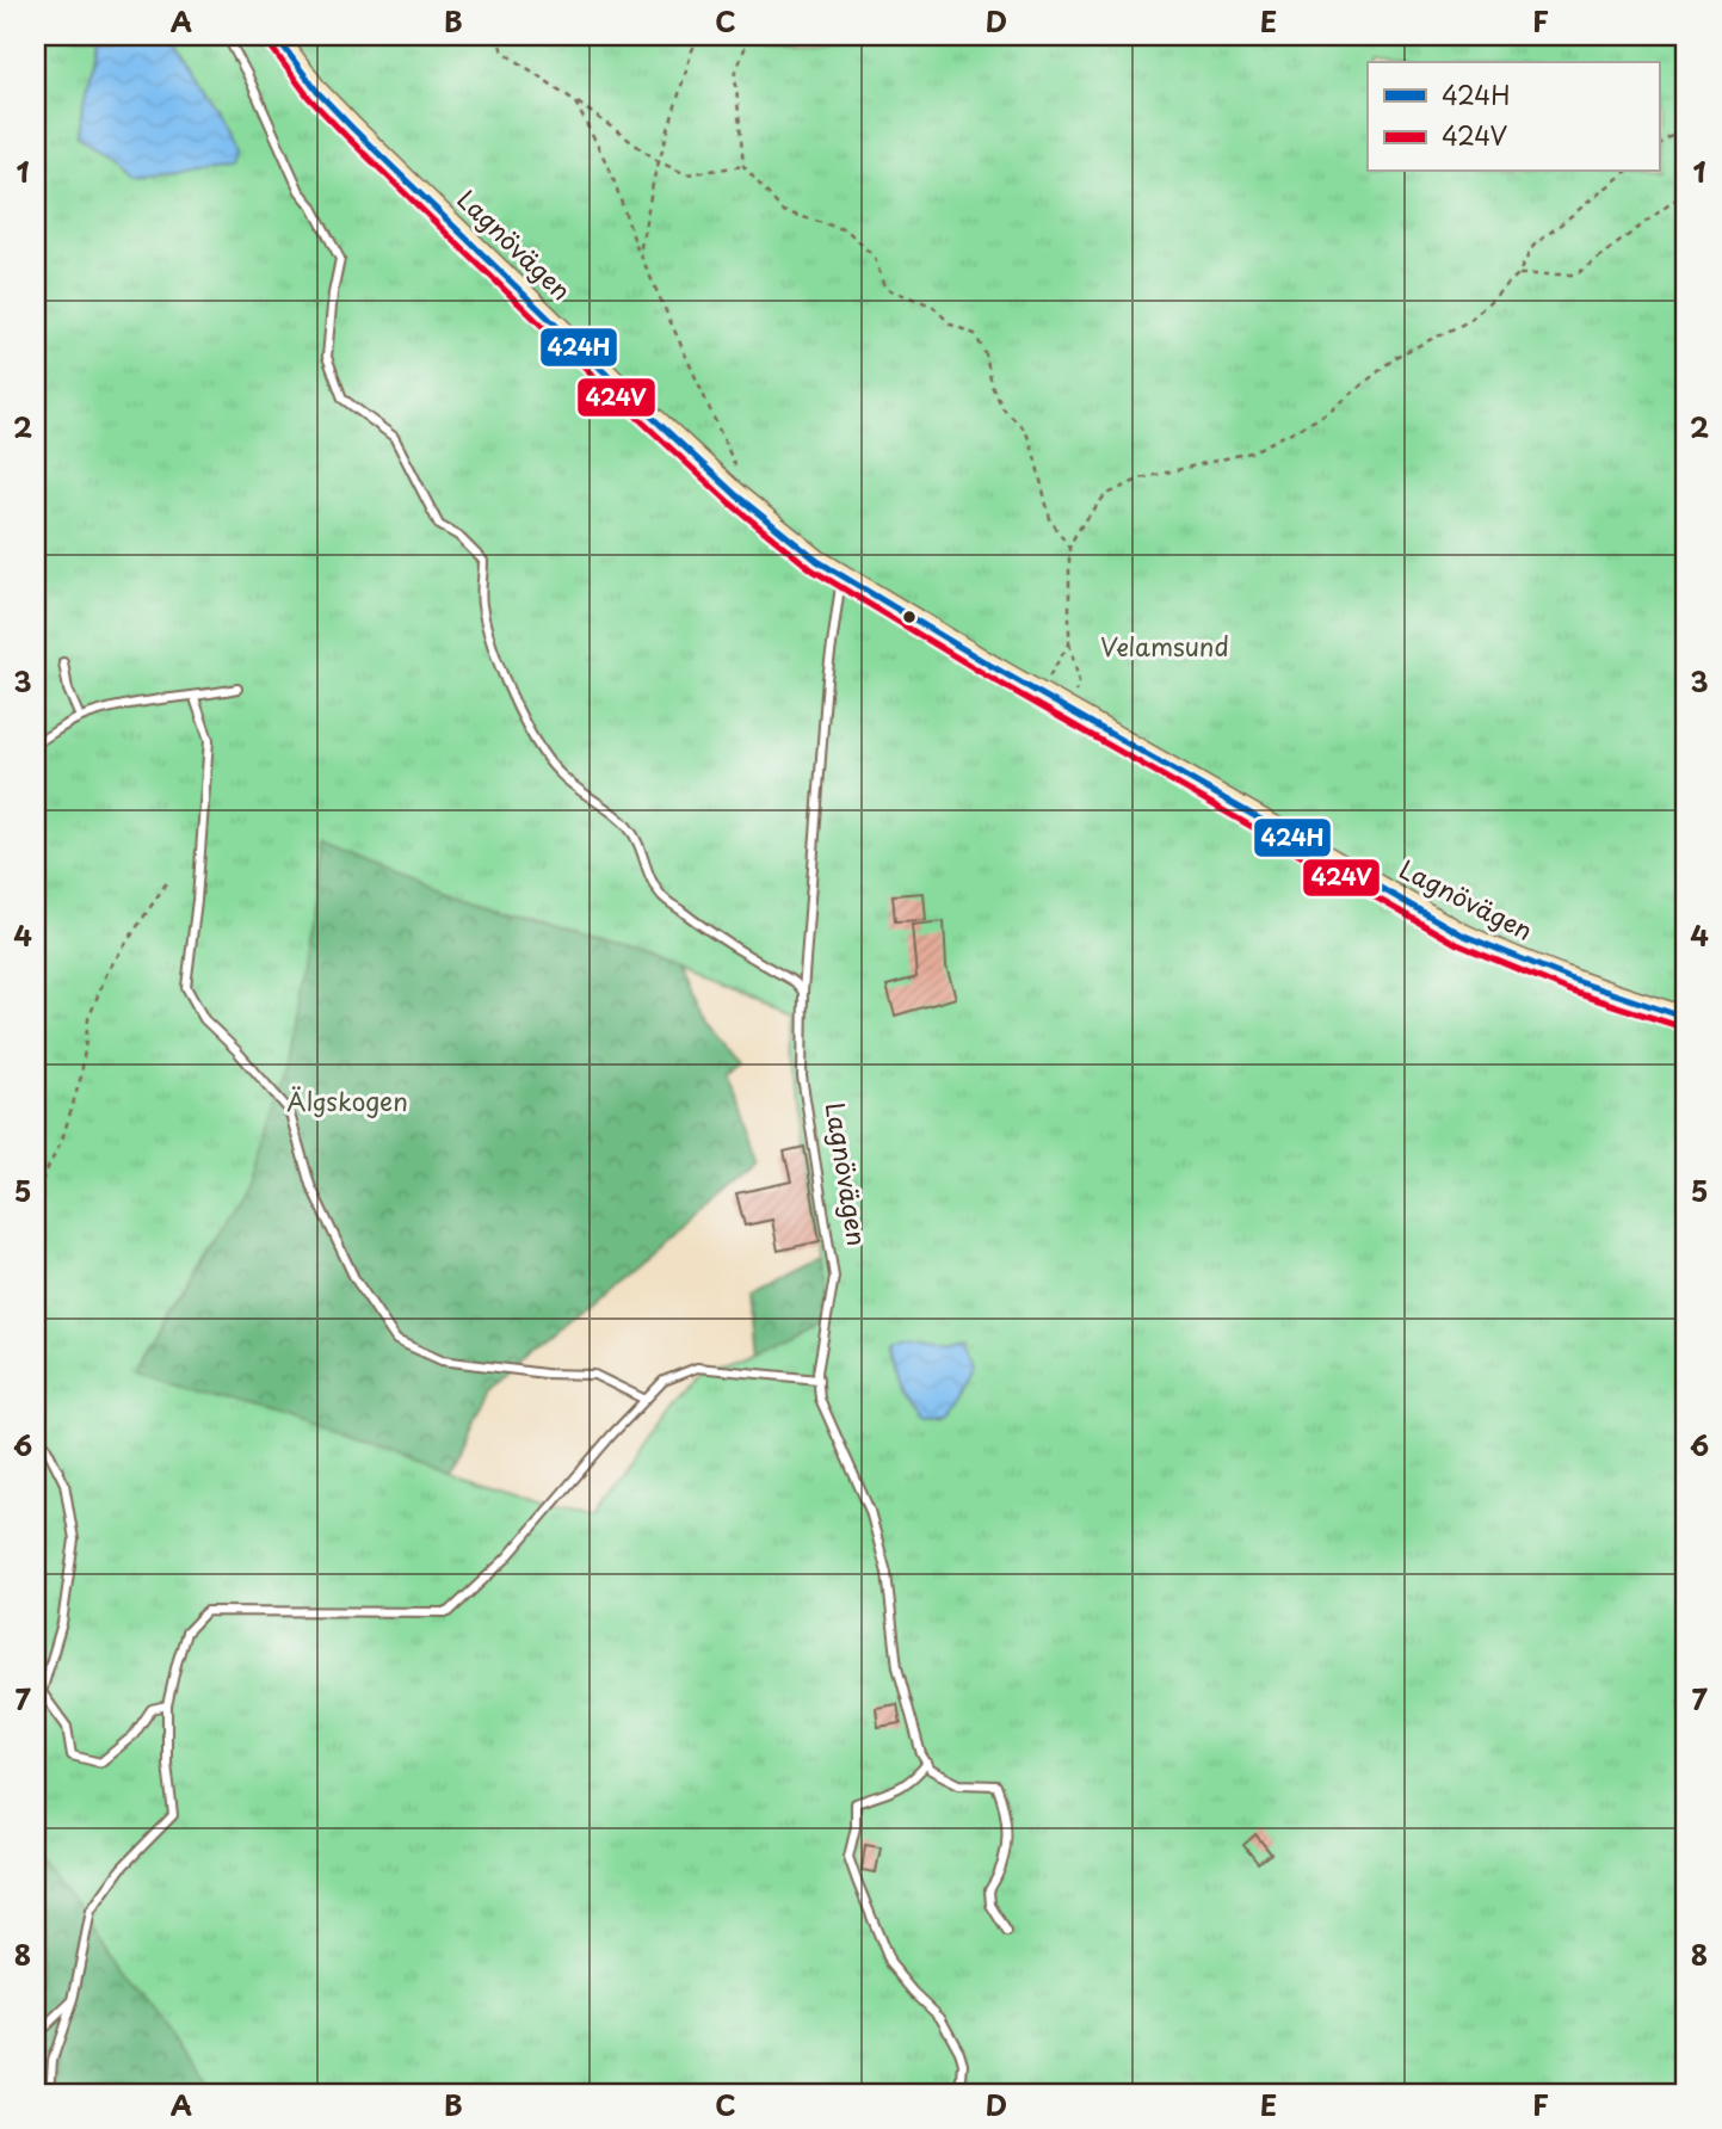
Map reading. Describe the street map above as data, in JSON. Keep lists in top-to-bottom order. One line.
{"streets":{"street":["Lagnövägen"]},"parks":["Velamsund","Älgskogen"],"lines":["transit line 424H","transit line 424V"],"legend":["424H","424V"],"grid":{"columns":["A","B","C","D","E","F"],"rows":["1","2","3","4","5","6","7","8"]}}
